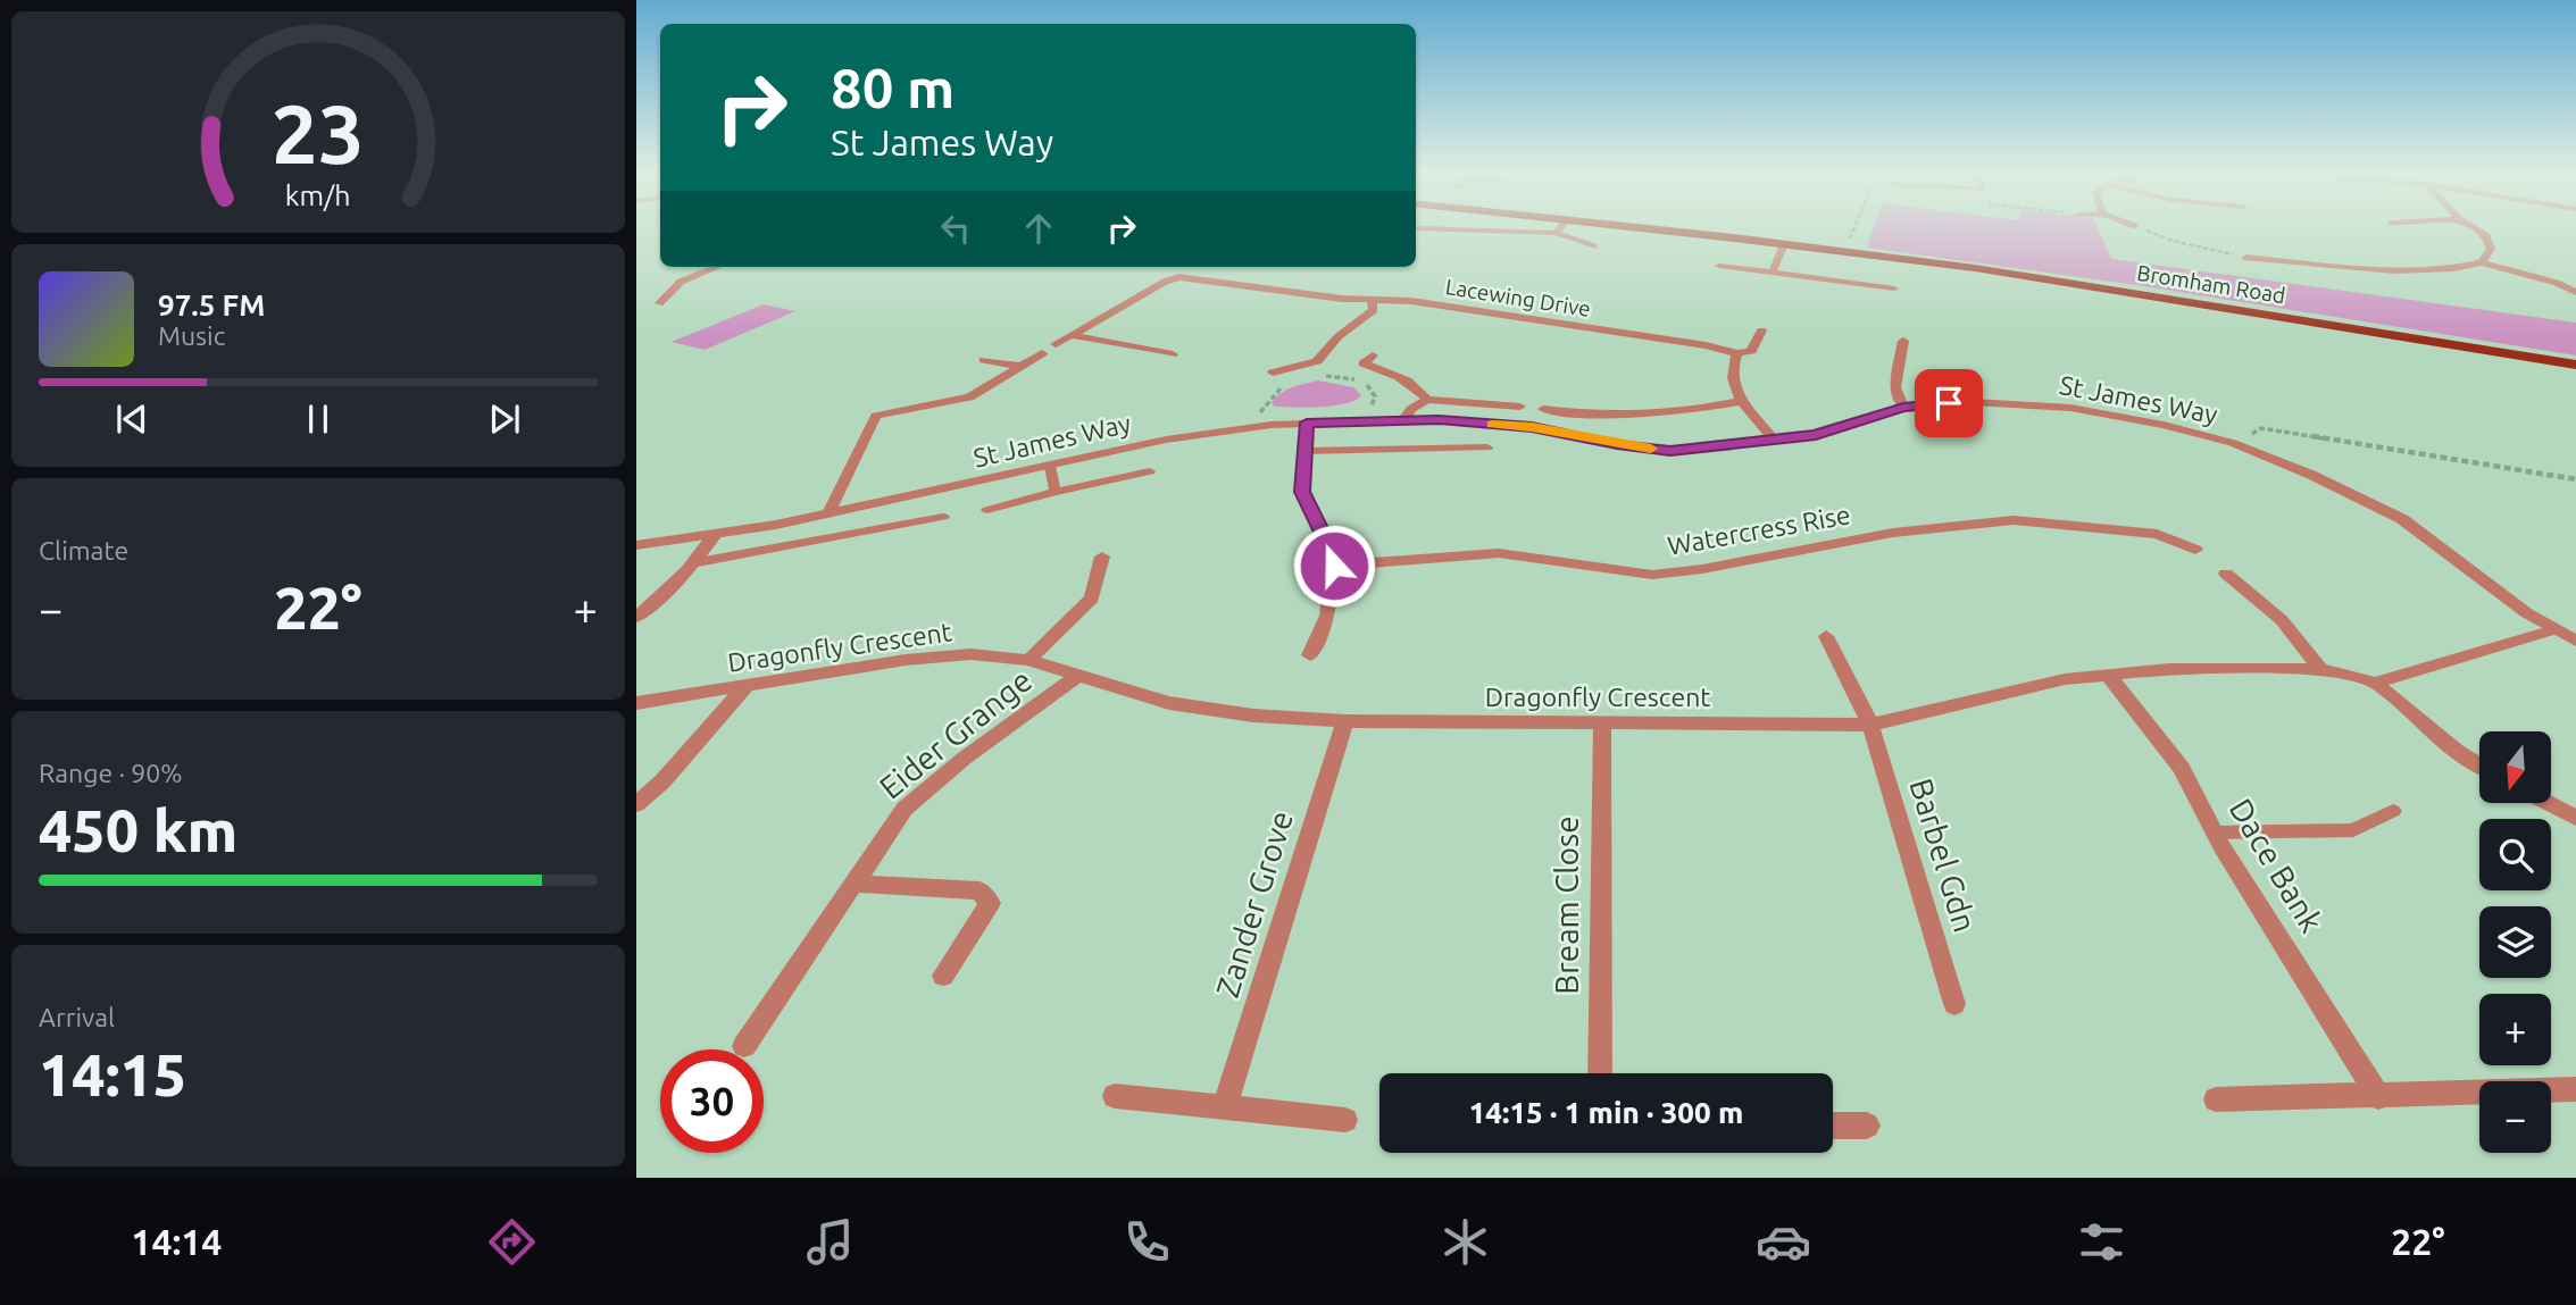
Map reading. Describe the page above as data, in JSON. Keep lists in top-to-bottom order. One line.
{"streets":{"main road":["Bromham Road"],"street":["Lacewing Drive","St James Way","Watercress Rise","Dragonfly Crescent","Eider Grange","Barbel Gdn","Dace Bank","Zander Grove","Bream Close"]},"crossings":[["Dragonfly Crescent","Eider Grange"],["Dragonfly Crescent","Barbel Gdn"],["Dragonfly Crescent","Dace Bank"],["Dragonfly Crescent","Zander Grove"],["Dragonfly Crescent","Bream Close"]],"north":"bottom","page":{"turn":["80 m","St James Way"],"song":["97.5 FM","Music"],"tile":["Climate",["Range · 90%","450 km"],["Arrival","14:15"]],"heat":["−","22°","+"],"map_buttons":["+","−"],"limit":"30","trip":"14:15 · 1 min · 300 m","tabs":["14:14","22°"],"gauge":["23","km/h"]}}
